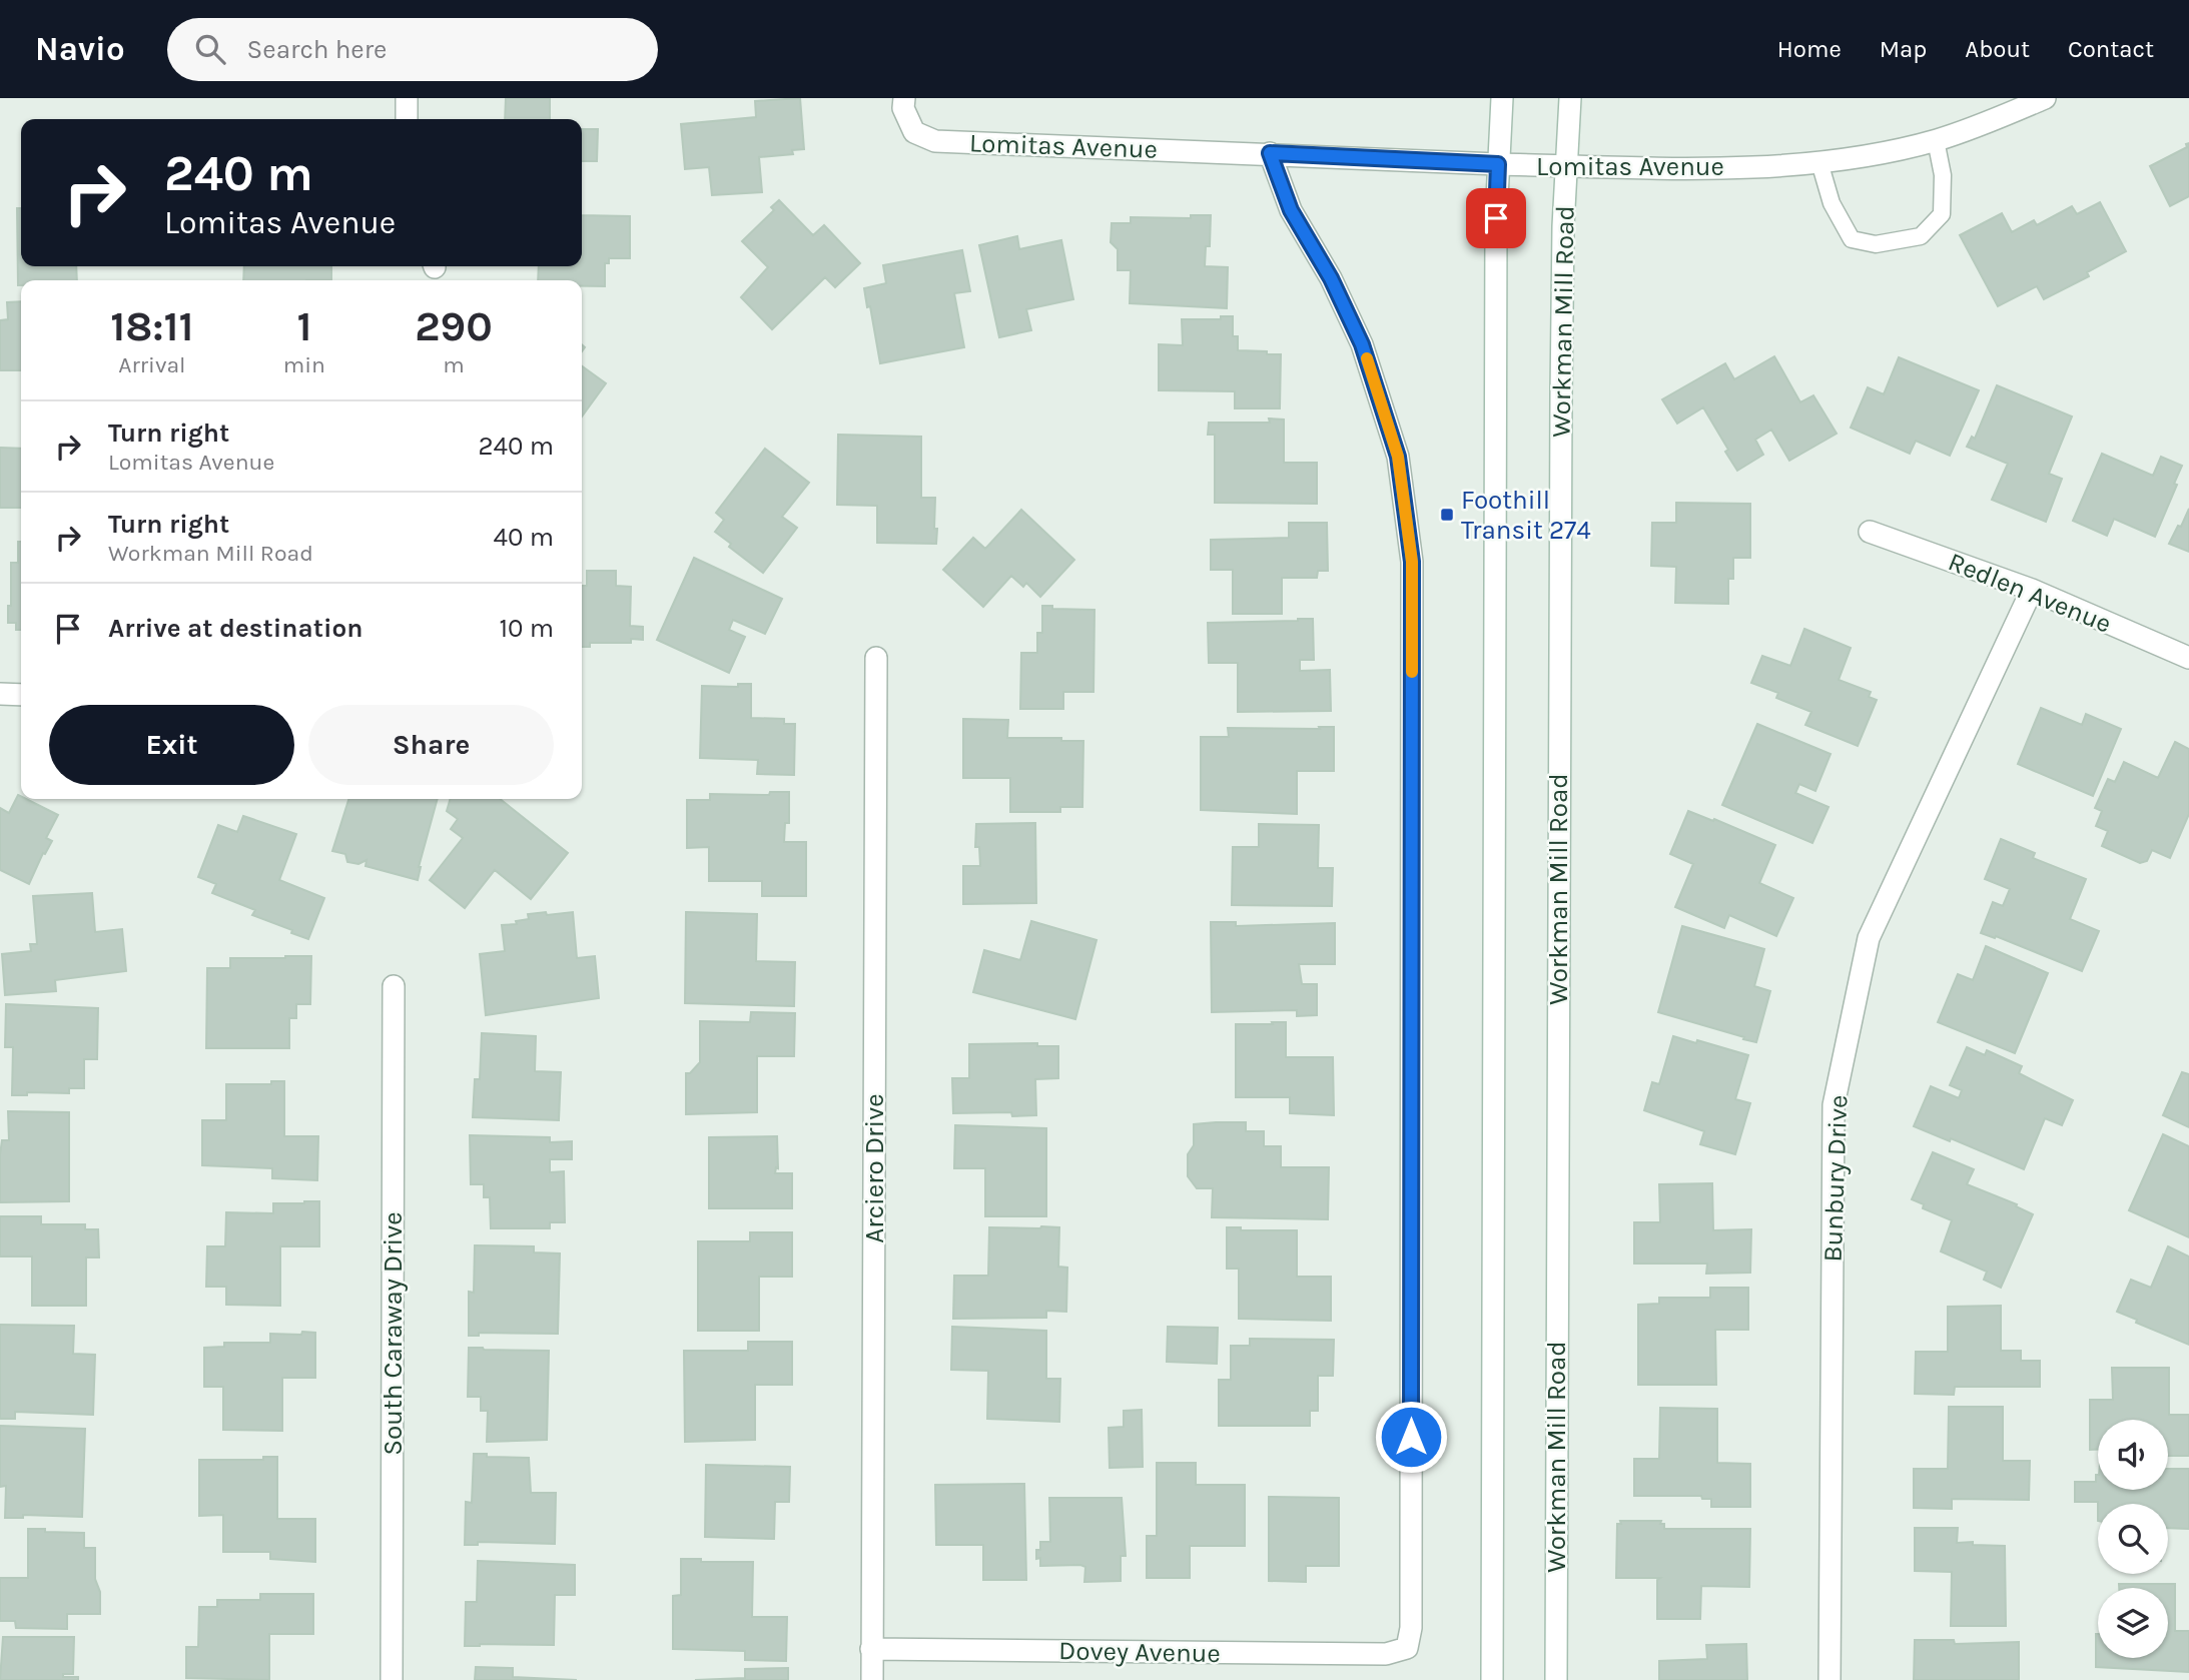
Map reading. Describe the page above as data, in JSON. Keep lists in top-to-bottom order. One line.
{"streets":{"street":["Lomitas Avenue","Workman Mill Road","Redlen Avenue","Arciero Drive","Bunbury Drive","South Caraway Drive","Dovey Avenue"]},"crossings":[["Lomitas Avenue","Workman Mill Road"],["Lomitas Avenue","Dovey Avenue"],["Redlen Avenue","Bunbury Drive"],["Arciero Drive","Dovey Avenue"]],"places":{"transit":["Foothill Transit 274"]},"page":{"header":"Navio","search":"Search here","nav":["Home","Map","About","Contact"],"turn":["240 m","Lomitas Avenue"],"eta":["18:11","Arrival","1","min","290","m"],"list":[{"name":"Turn right","note":"Lomitas Avenue","value":"240 m"},{"name":"Turn right","note":"Workman Mill Road","value":"40 m"},{"name":"Arrive at destination","value":"10 m"}],"buttons":["Exit","Share"]}}
